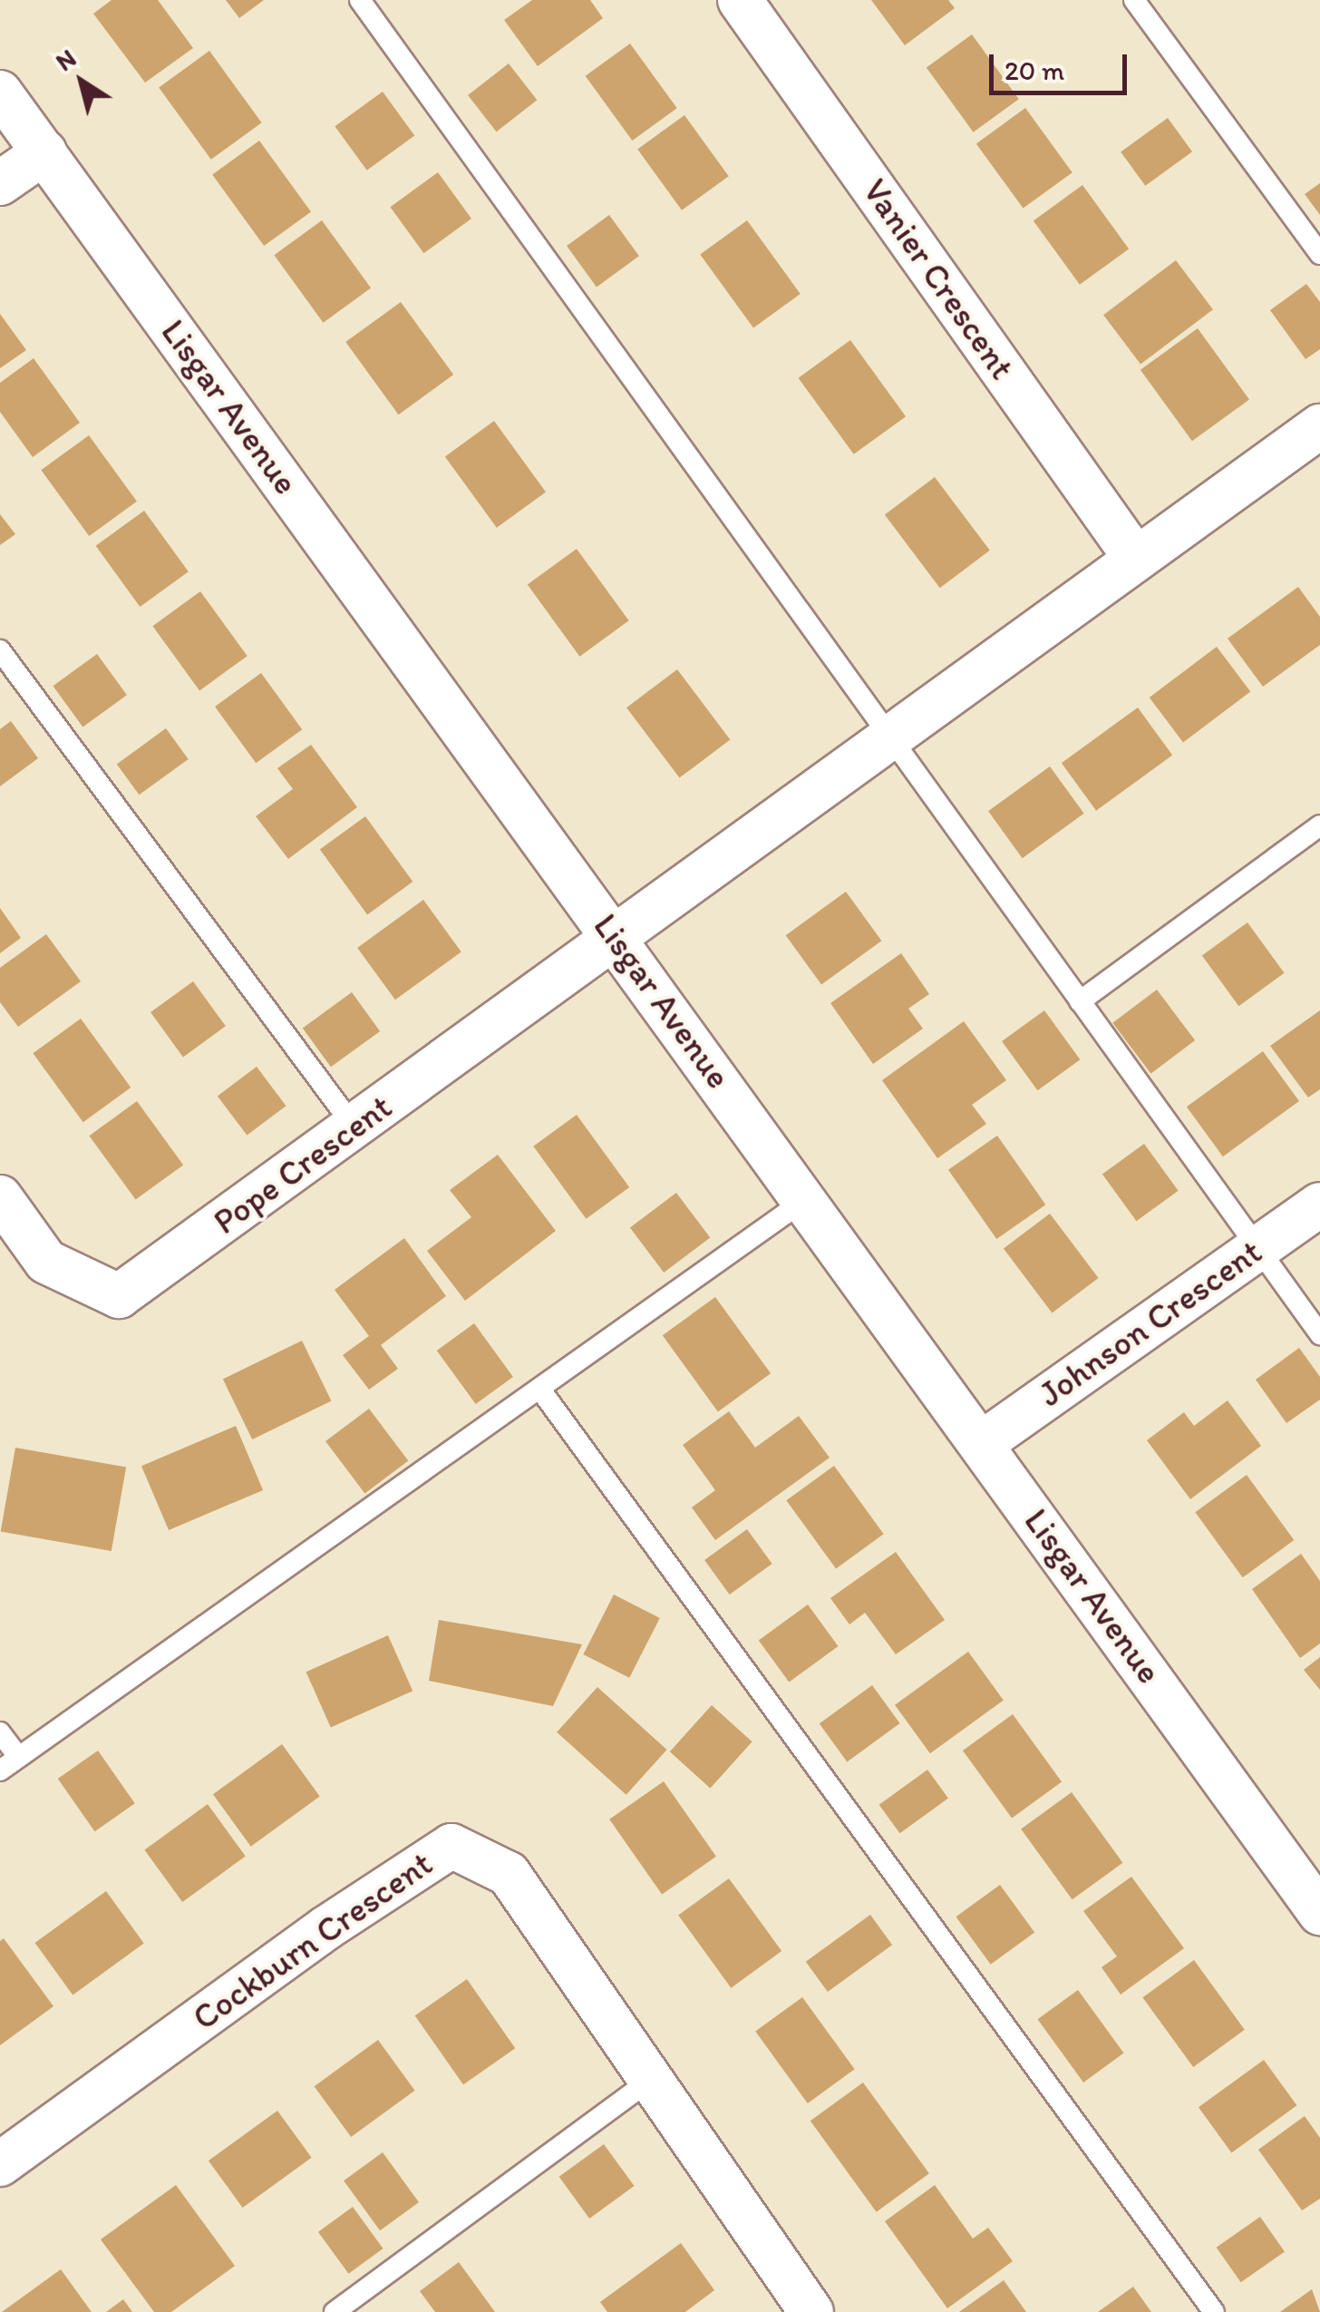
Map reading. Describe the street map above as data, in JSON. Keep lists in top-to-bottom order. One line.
{"streets":{"street":["Vanier Crescent","Lisgar Avenue","Pope Crescent","Johnson Crescent","Cockburn Crescent"]},"crossings":[["Lisgar Avenue","Pope Crescent"],["Lisgar Avenue","Johnson Crescent"]],"scale_bar":"20 m","north":"top left"}
